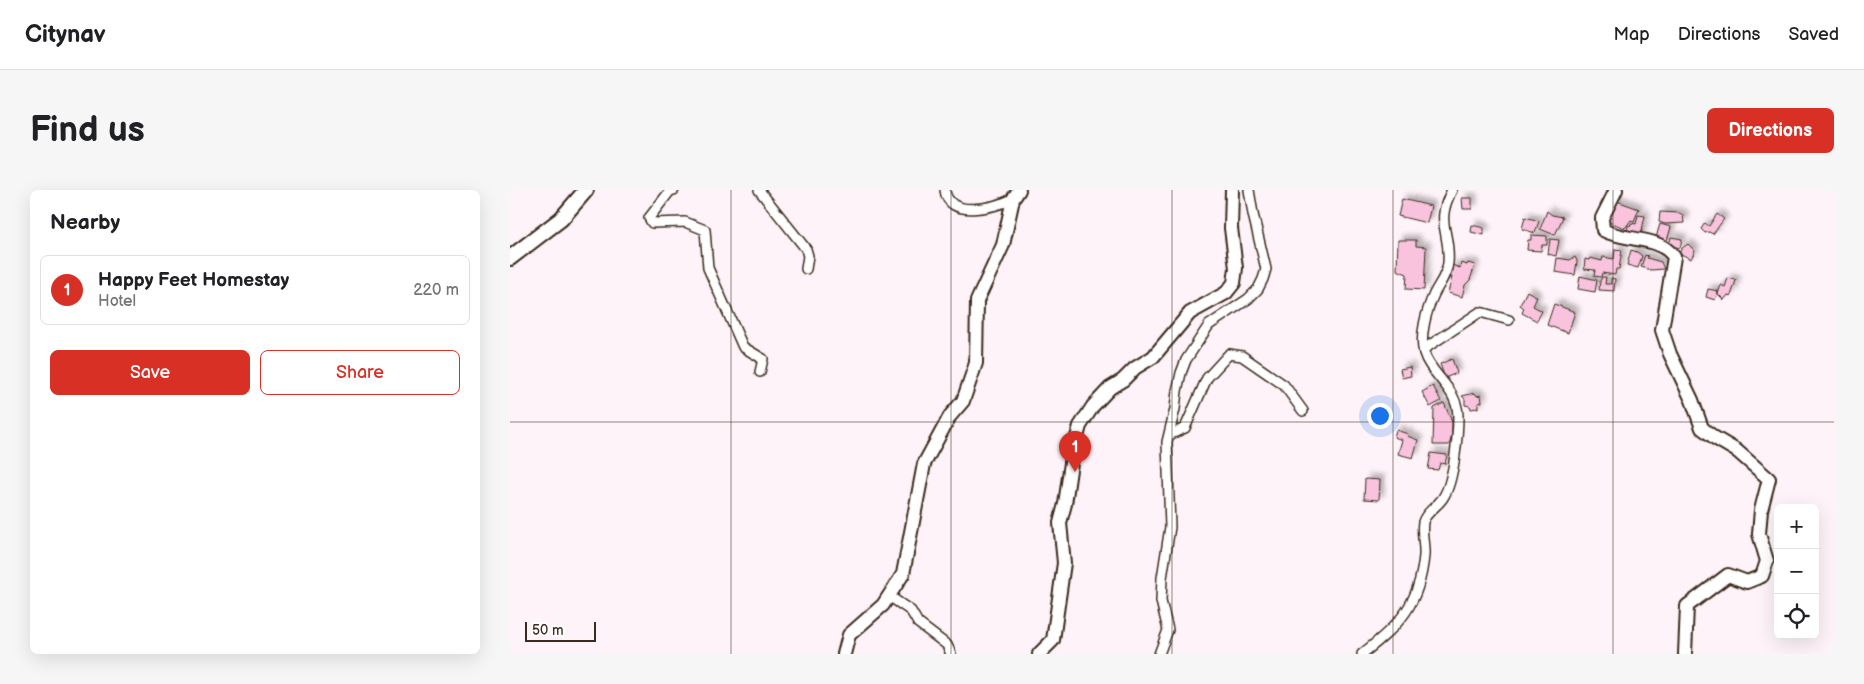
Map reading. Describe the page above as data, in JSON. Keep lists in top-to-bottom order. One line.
{"scale_bar":"50 m","page":{"header":"Citynav","nav":["Map","Directions","Saved"],"buttons":["Directions",["Save","Share"]],"title":"Find us","heading":"Nearby","list":[{"mark":"1","name":"Happy Feet Homestay","note":"Hotel","value":"220 m"}],"pins":"1","map_buttons":["+","−"],"scale":"50 m"}}
